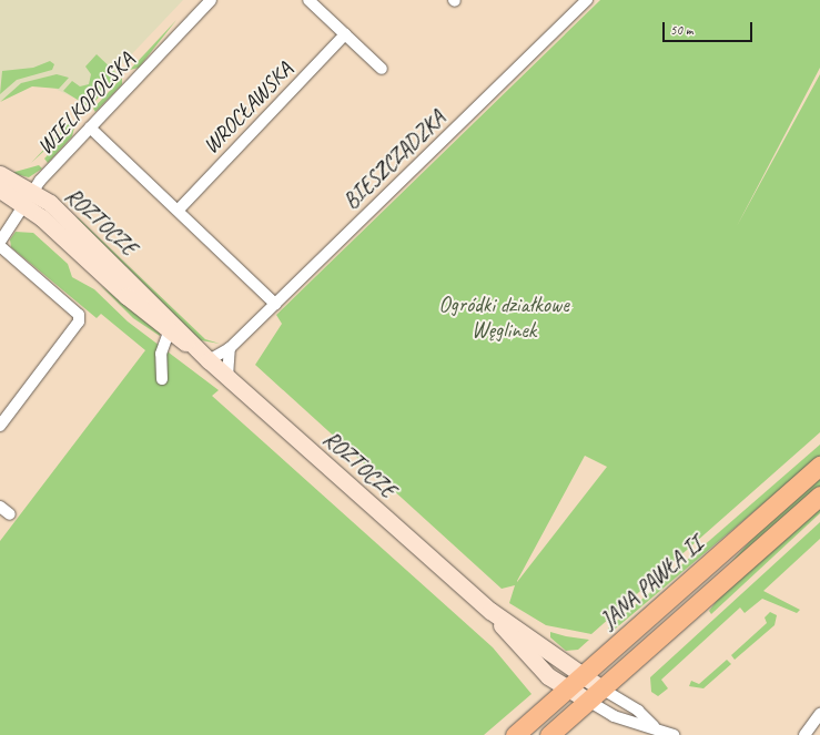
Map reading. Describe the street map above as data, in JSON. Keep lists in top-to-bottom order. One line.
{"streets":{"main road":["JANA PAWŁA II"],"street":["WIELKOPOLSKA","WROCŁAWSKA","BIESZCZADZKA","ROZTOCZE"]},"crossings":[["WIELKOPOLSKA","ROZTOCZE"],["BIESZCZADZKA","ROZTOCZE"],["ROZTOCZE","JANA PAWŁA II"]],"parks":["Ogródki działkowe Węglinek"],"scale_bar":"50 m"}
